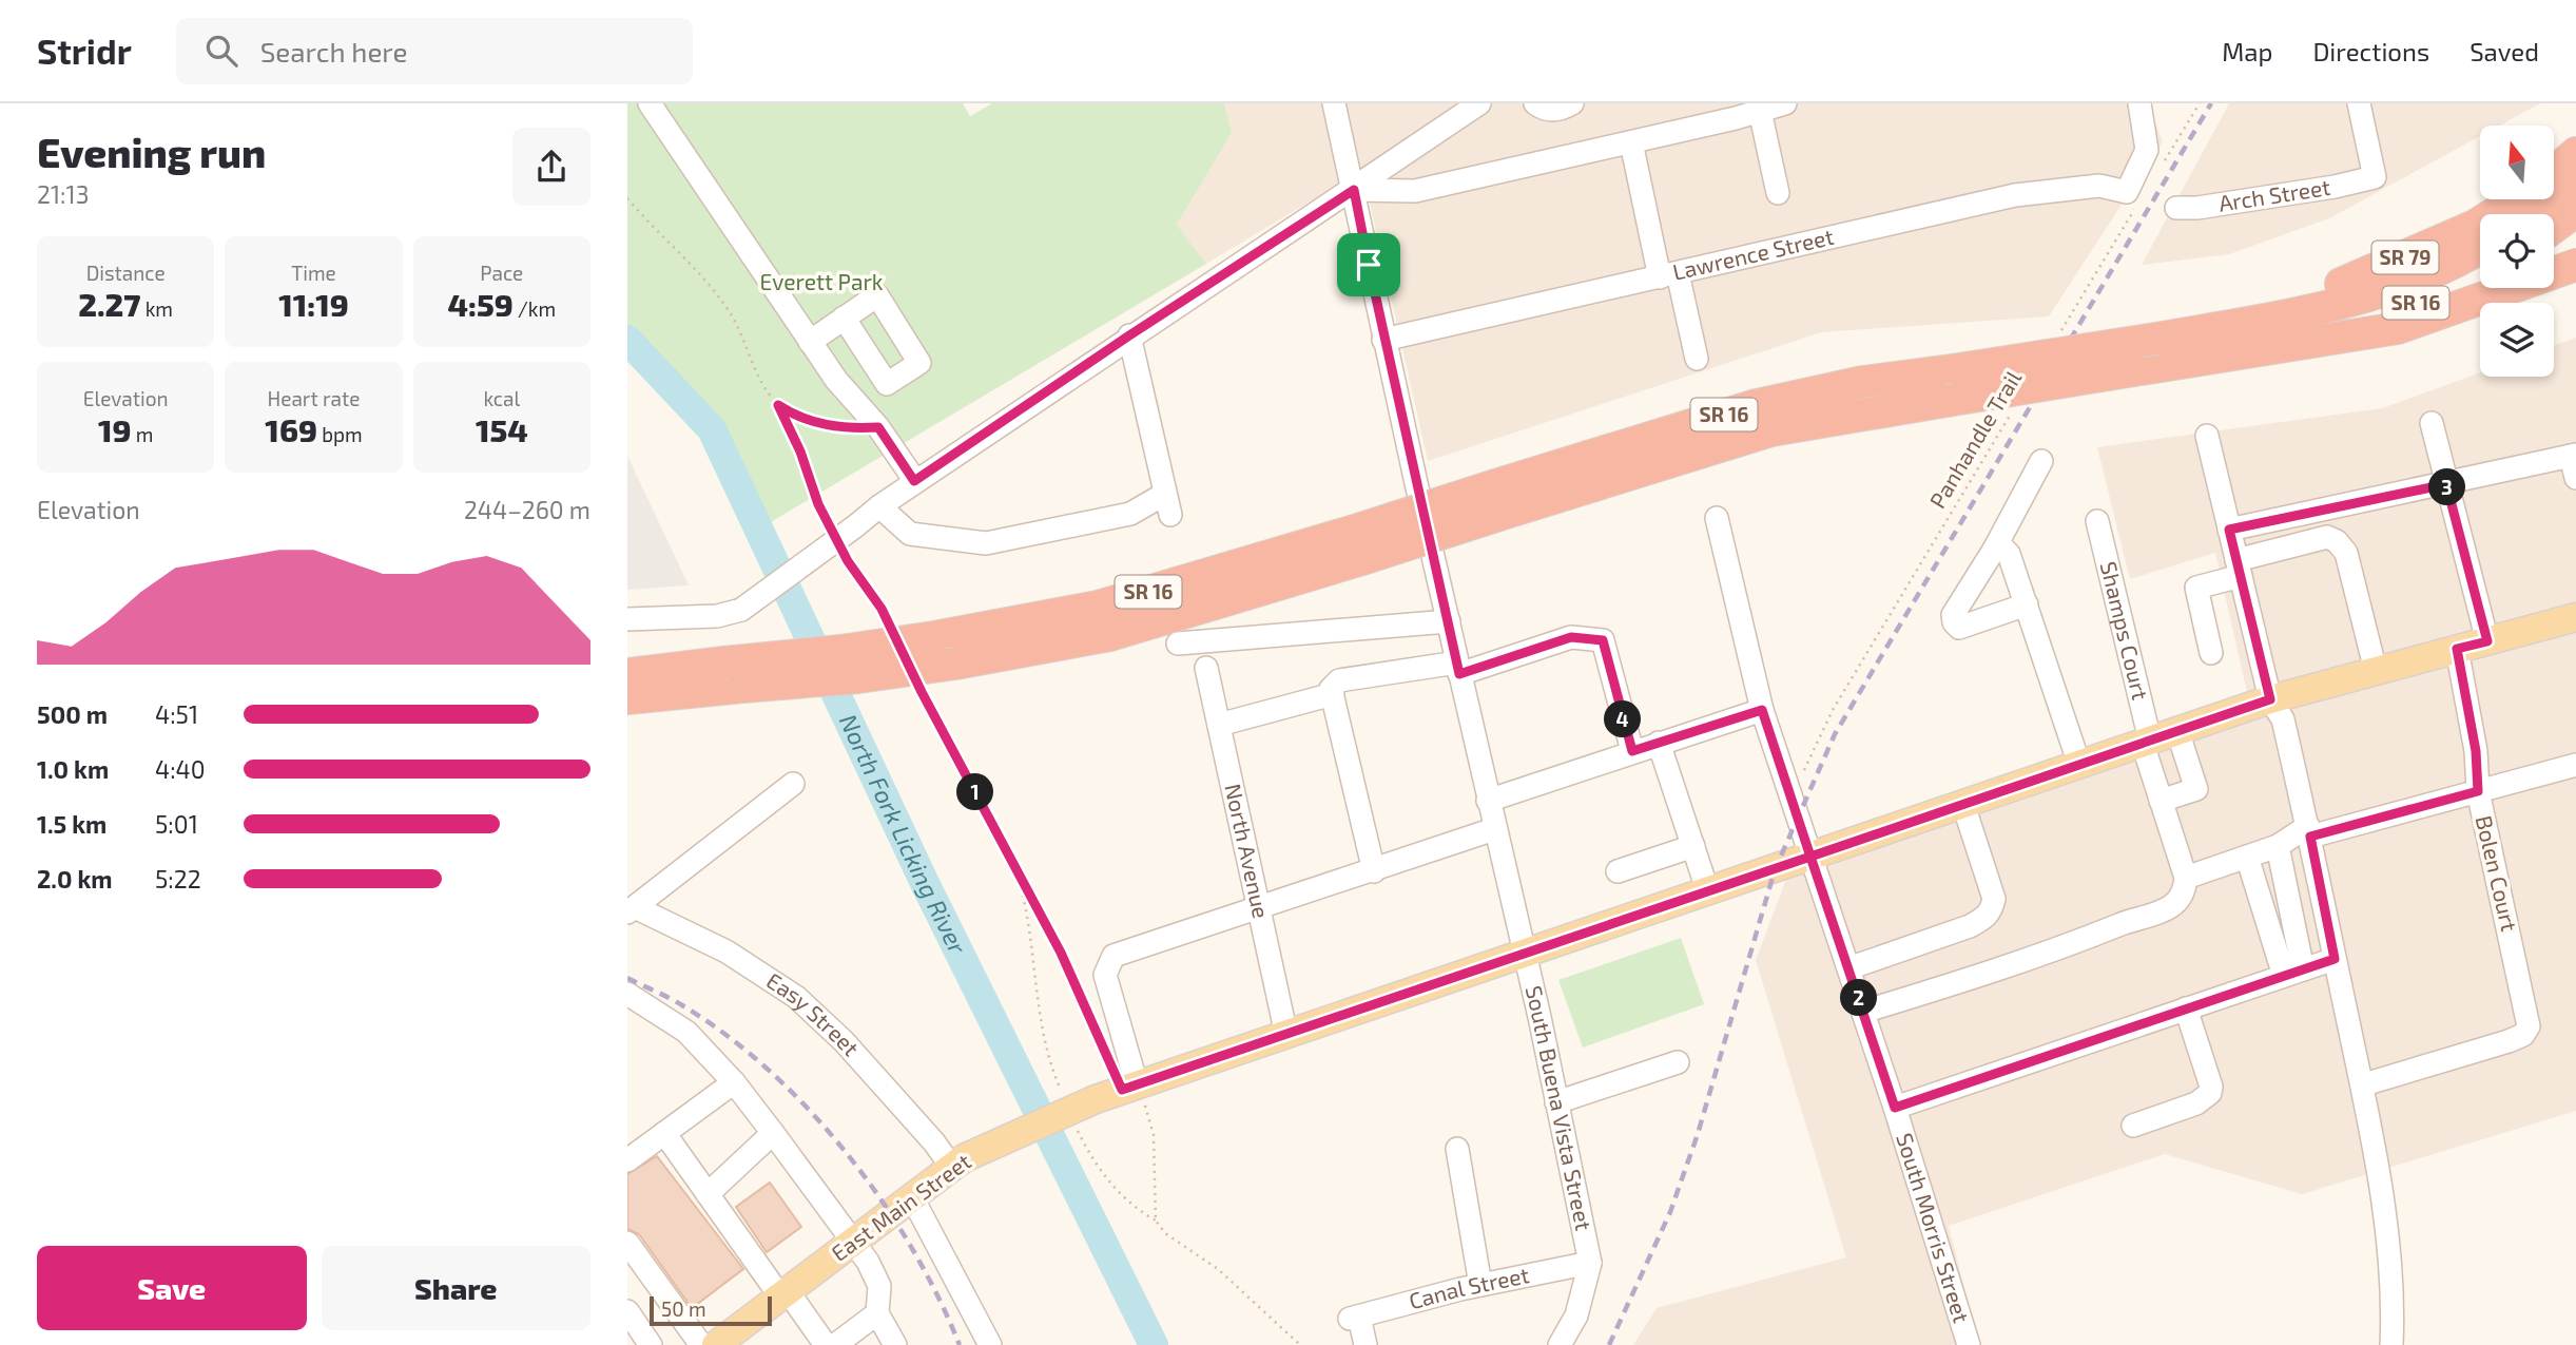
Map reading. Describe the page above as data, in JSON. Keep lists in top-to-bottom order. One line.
{"streets":{"highway":["SR 79","SR 16"],"main road":["East Main Street"],"street":["Arch Street","Lawrence Street","Shamps Court","North Avenue","Bolen Court","Easy Street","South Buena Vista Street","South Morris Street","Canal Street"],"path":["Panhandle Trail"]},"crossings":[["Lawrence Street","South Buena Vista Street"],["SR 79","SR 16"],["Panhandle Trail","South Morris Street"],["Shamps Court","East Main Street"],["North Avenue","East Main Street"],["Bolen Court","East Main Street"],["Easy Street","East Main Street"],["South Buena Vista Street","East Main Street"],["South Buena Vista Street","Canal Street"],["East Main Street","South Morris Street"]],"water":["North Fork Licking River"],"parks":["Everett Park"],"scale_bar":"50 m","north":"top","page":{"header":"Stridr","search":"Search here","nav":["Map","Directions","Saved"],"heading":["Evening run","21:13"],"stats":[["Distance","2.27 km"],["Time","11:19"],["Pace","4:59 /km"],["Elevation","19 m"],["Heart rate","169 bpm"],["kcal","154"]],"pins":["3","4","1","2"],"chart":["Elevation","244–260 m"],"list":[{"name":"500 m","note":"4:51"},{"name":"1.0 km","note":"4:40"},{"name":"1.5 km","note":"5:01"},{"name":"2.0 km","note":"5:22"}],"buttons":["Save","Share"],"scale":"50 m"}}
